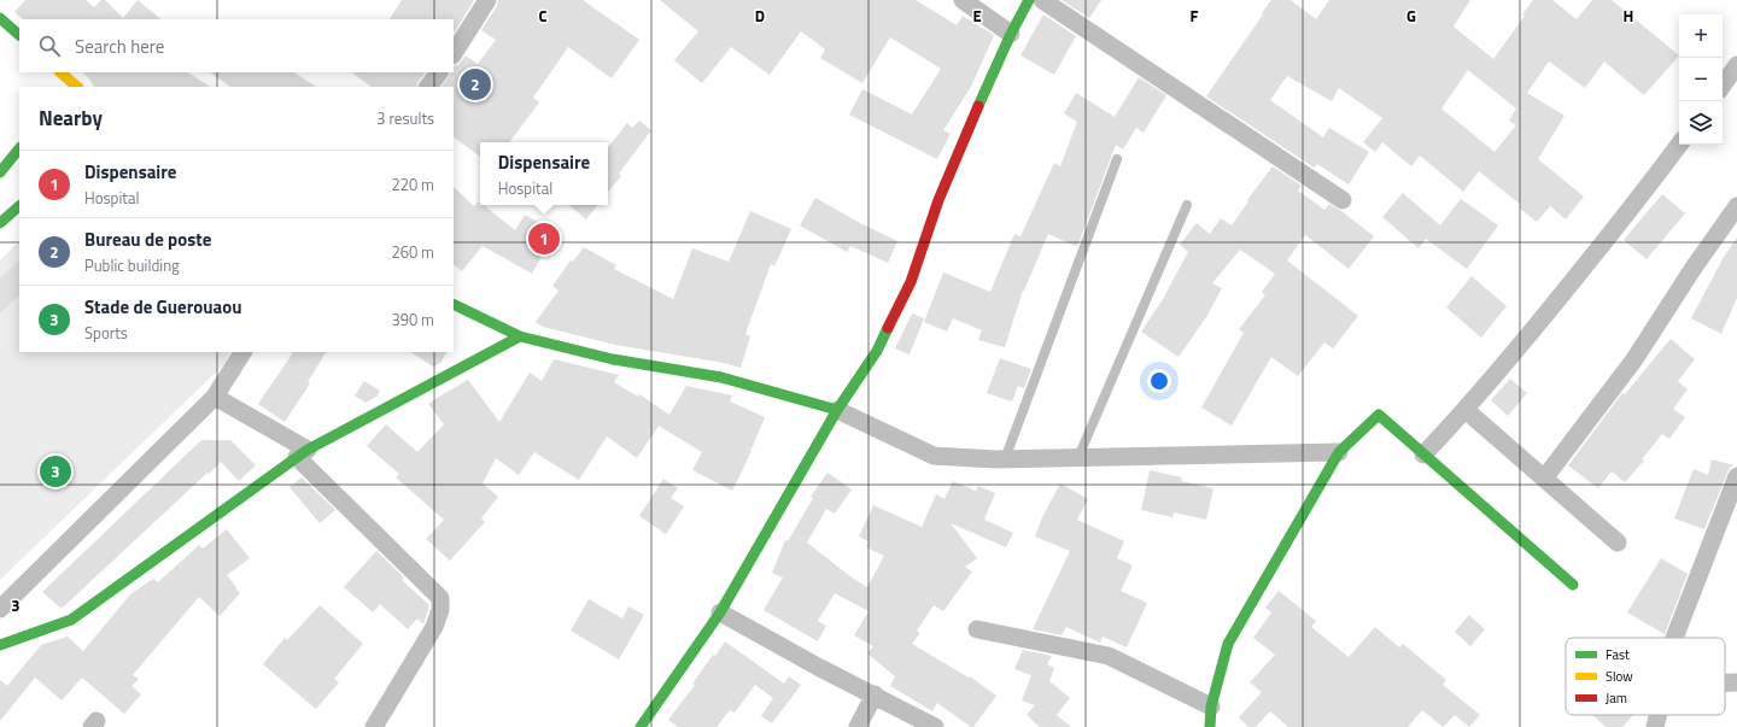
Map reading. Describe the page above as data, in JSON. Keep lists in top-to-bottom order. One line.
{"legend":["Fast","Slow","Jam"],"page":{"map_buttons":["+","−"],"search":"Search here","pins":["2","1","3"],"heading":["Nearby","3 results"],"popup":["Dispensaire","Hospital"],"list":[{"mark":"1","name":"Dispensaire","note":"Hospital","value":"220 m"},{"mark":"2","name":"Bureau de poste","note":"Public building","value":"260 m"},{"mark":"3","name":"Stade de Guerouaou","note":"Sports","value":"390 m"}]},"grid":{"columns":["C","D","E","F","G","H"],"rows":["3"]}}
